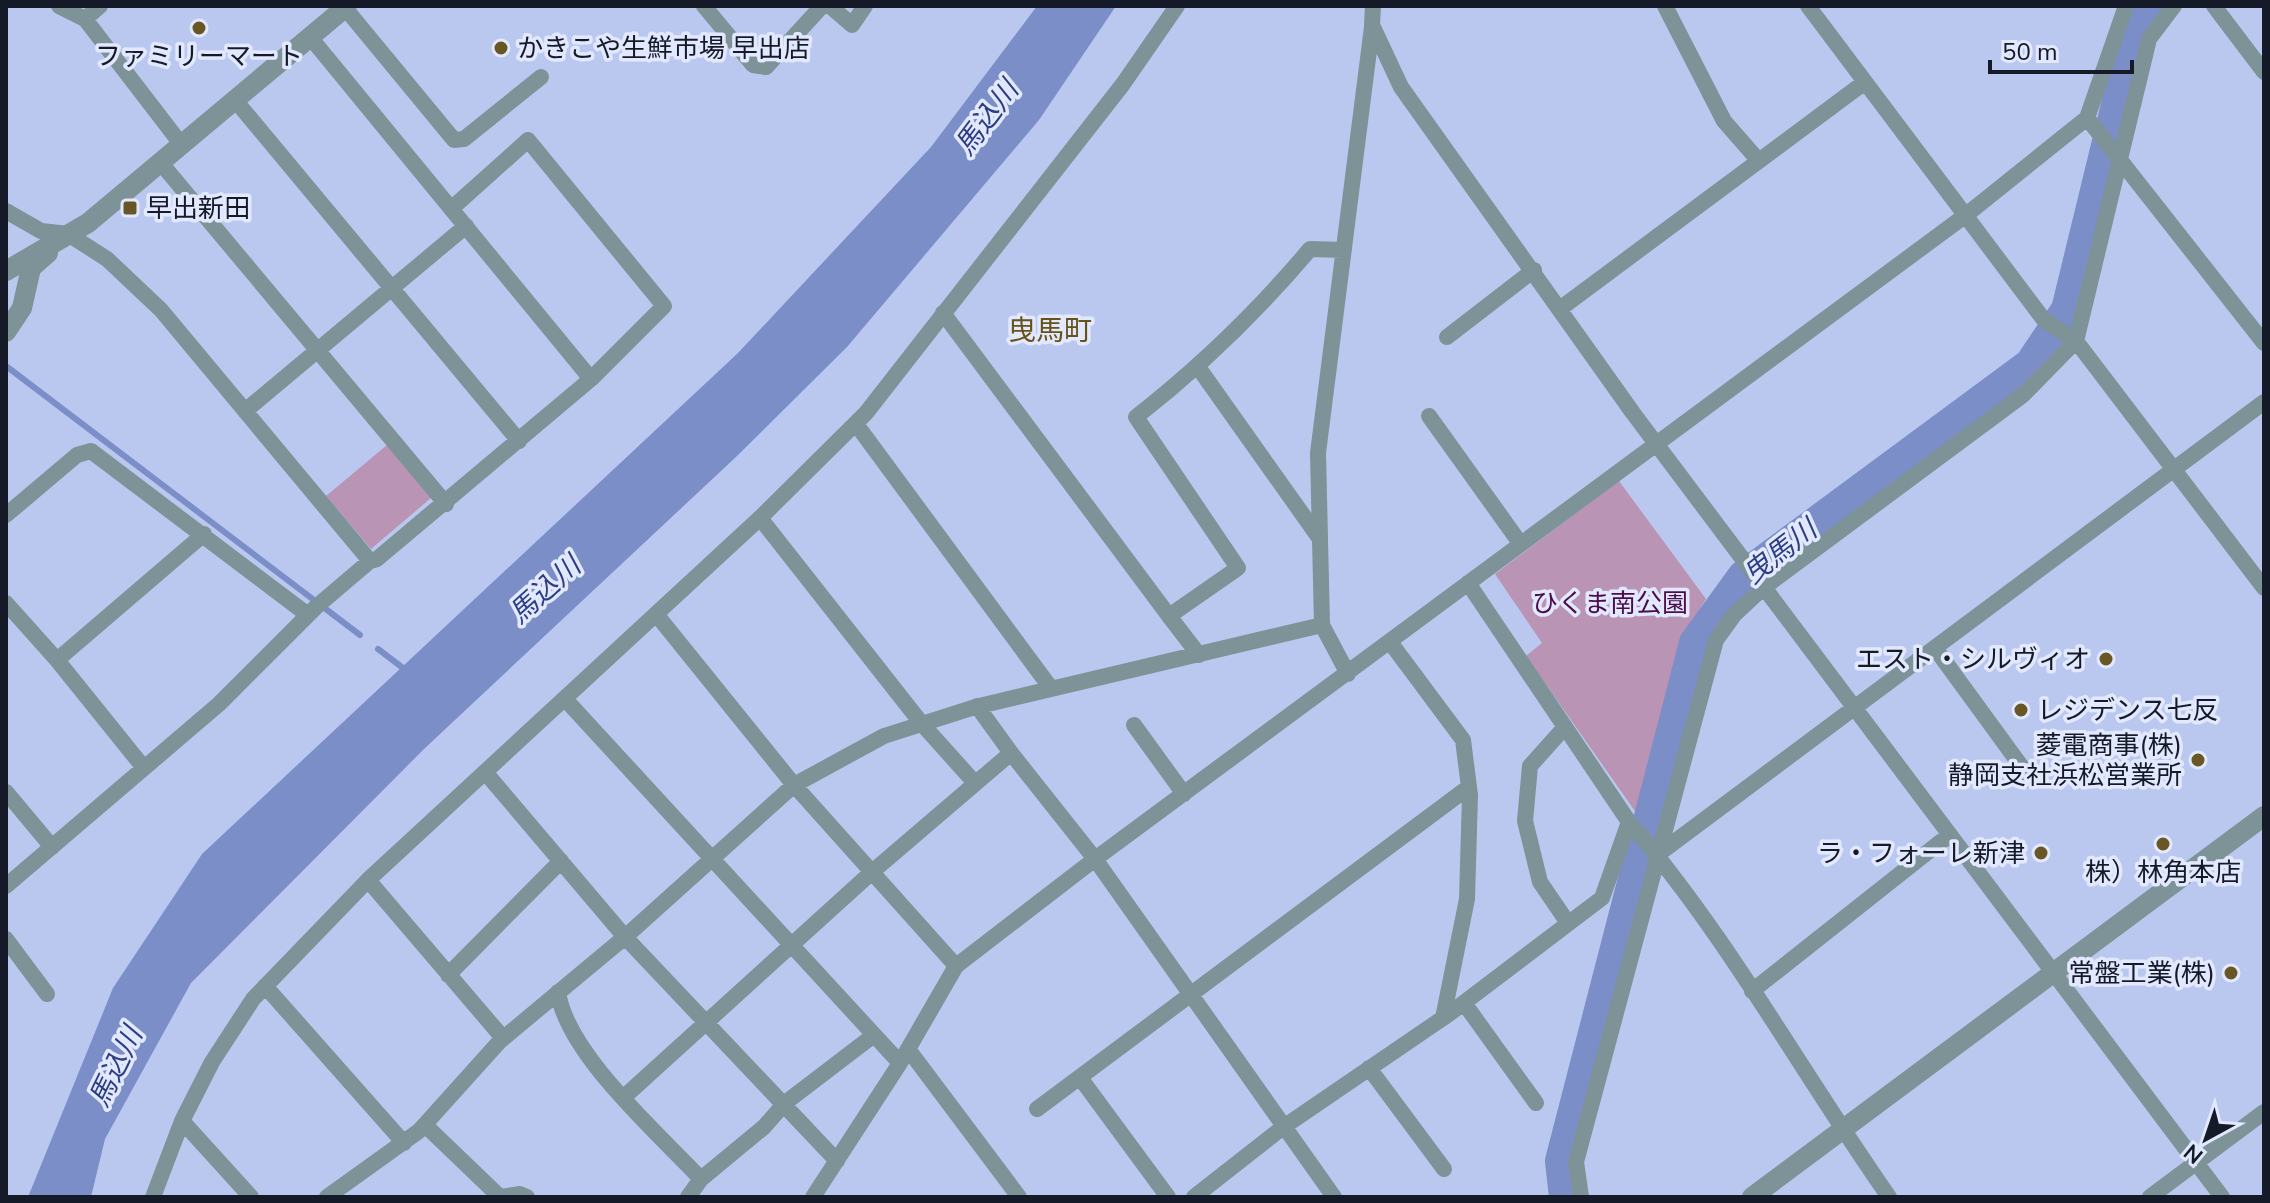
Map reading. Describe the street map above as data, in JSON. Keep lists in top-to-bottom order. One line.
{"districts":["曳馬町"],"water":["馬込川","曳馬川"],"parks":["ひくま南公園"],"places":{"other":["ファミリーマート","かきこや生鮮市場 早出店","エスト・シルヴィオ","レジデンス七反","菱電商事(株) 静岡支社浜松営業所","株）林角本店","ラ・フォーレ新津","常盤工業(株)"],"transit":["早出新田"]},"scale_bar":"50 m","north":"bottom left"}
